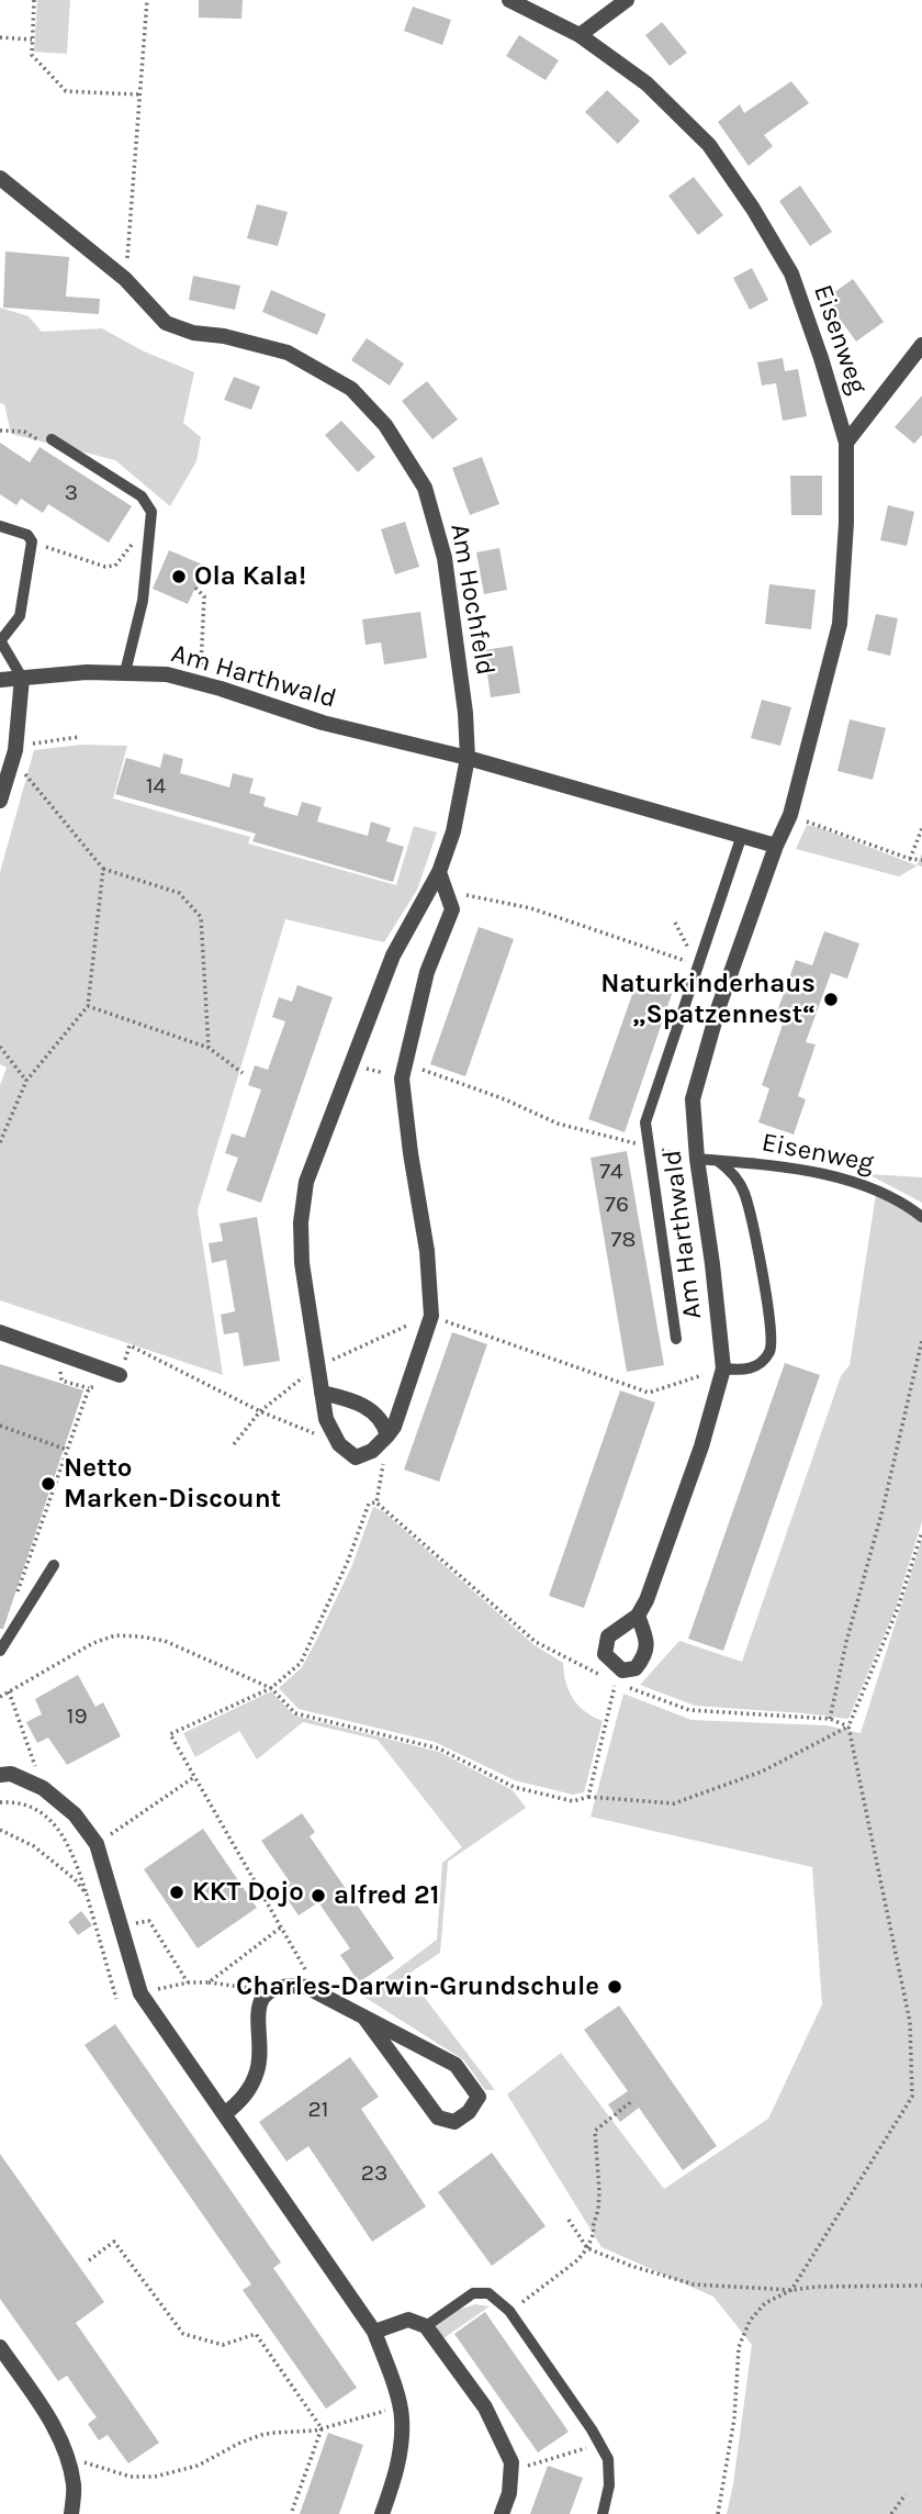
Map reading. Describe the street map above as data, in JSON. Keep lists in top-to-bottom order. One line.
{"streets":{"street":["Eisenweg","Am Hochfeld","Am Harthwald"]},"crossings":[["Eisenweg","Am Harthwald"],["Am Hochfeld","Am Harthwald"]],"places":["Ola Kala!","Naturkinderhaus „Spatzennest“","Netto Marken-Discount","KKT Dojo","alfred 21","Charles-Darwin-Grundschule"],"house_numbers":["3","14","74","76","78","19","21","23"]}
